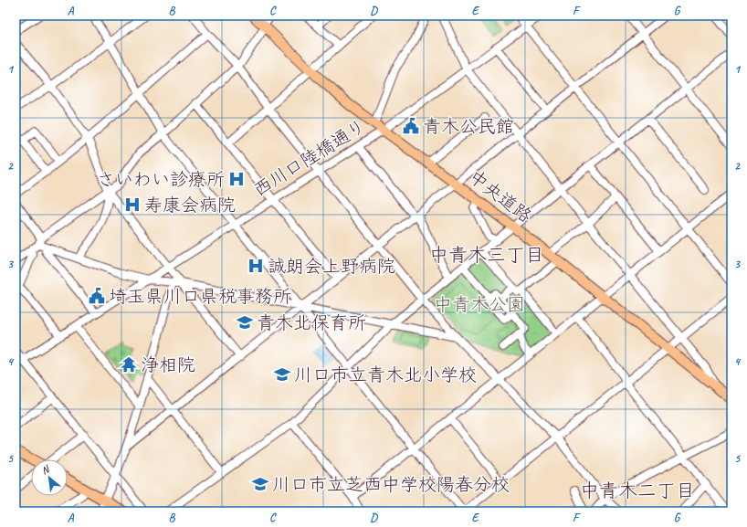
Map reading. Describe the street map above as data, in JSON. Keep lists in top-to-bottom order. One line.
{"streets":{"main road":["中央道路"],"street":["西川口陸橋通り"]},"crossings":[["西川口陸橋通り","中央道路"]],"districts":["中青木三丁目","中青木二丁目"],"parks":["中青木公園"],"places":{"public building":["青木公民館","埼玉県川口県税事務所"],"hospital":["さいわい診療所","寿康会病院","誠朗会上野病院"],"school or university":["青木北保育所","川口市立青木北小学校","川口市立芝西中学校陽春分校"],"temple":["浄相院"]},"north":"top left","grid":{"columns":["A","B","C","D","E","F","G"],"rows":["1","2","3","4","5"]}}
